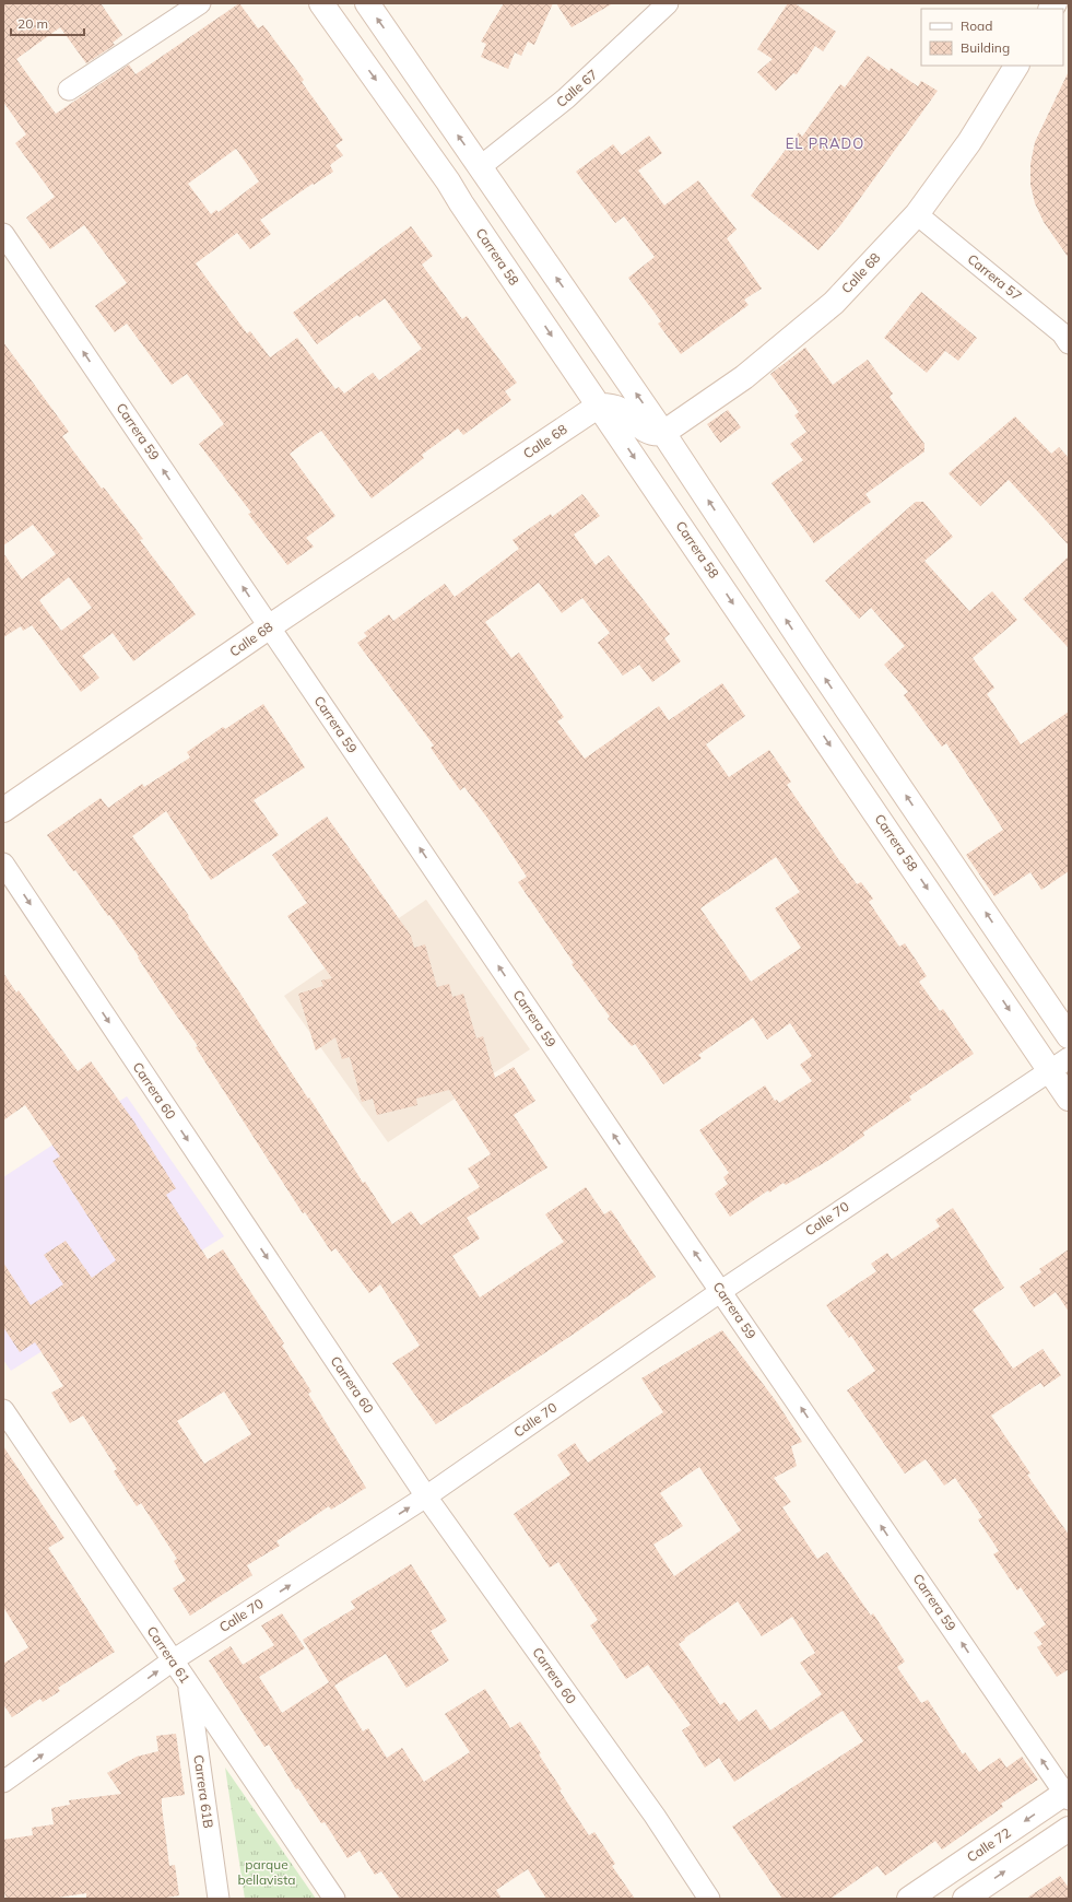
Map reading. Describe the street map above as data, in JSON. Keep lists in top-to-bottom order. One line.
{"streets":{"street":["Calle 67","Carrera 58","Calle 68","Carrera 57","Carrera 59","Carrera 60","Calle 70","Carrera 61","Carrera 61B","Calle 72"]},"crossings":[["Calle 67","Carrera 58"],["Carrera 58","Calle 68"],["Carrera 58","Calle 70"],["Calle 68","Carrera 57"],["Calle 68","Carrera 59"],["Carrera 59","Calle 70"],["Carrera 59","Calle 72"],["Carrera 60","Calle 70"],["Calle 70","Carrera 61"],["Carrera 61","Carrera 61B"]],"one_way":["Carrera 59","Carrera 60","Calle 70"],"districts":["EL PRADO"],"parks":["parque bellavista"],"legend":["Road","Building"],"scale_bar":"20 m"}
